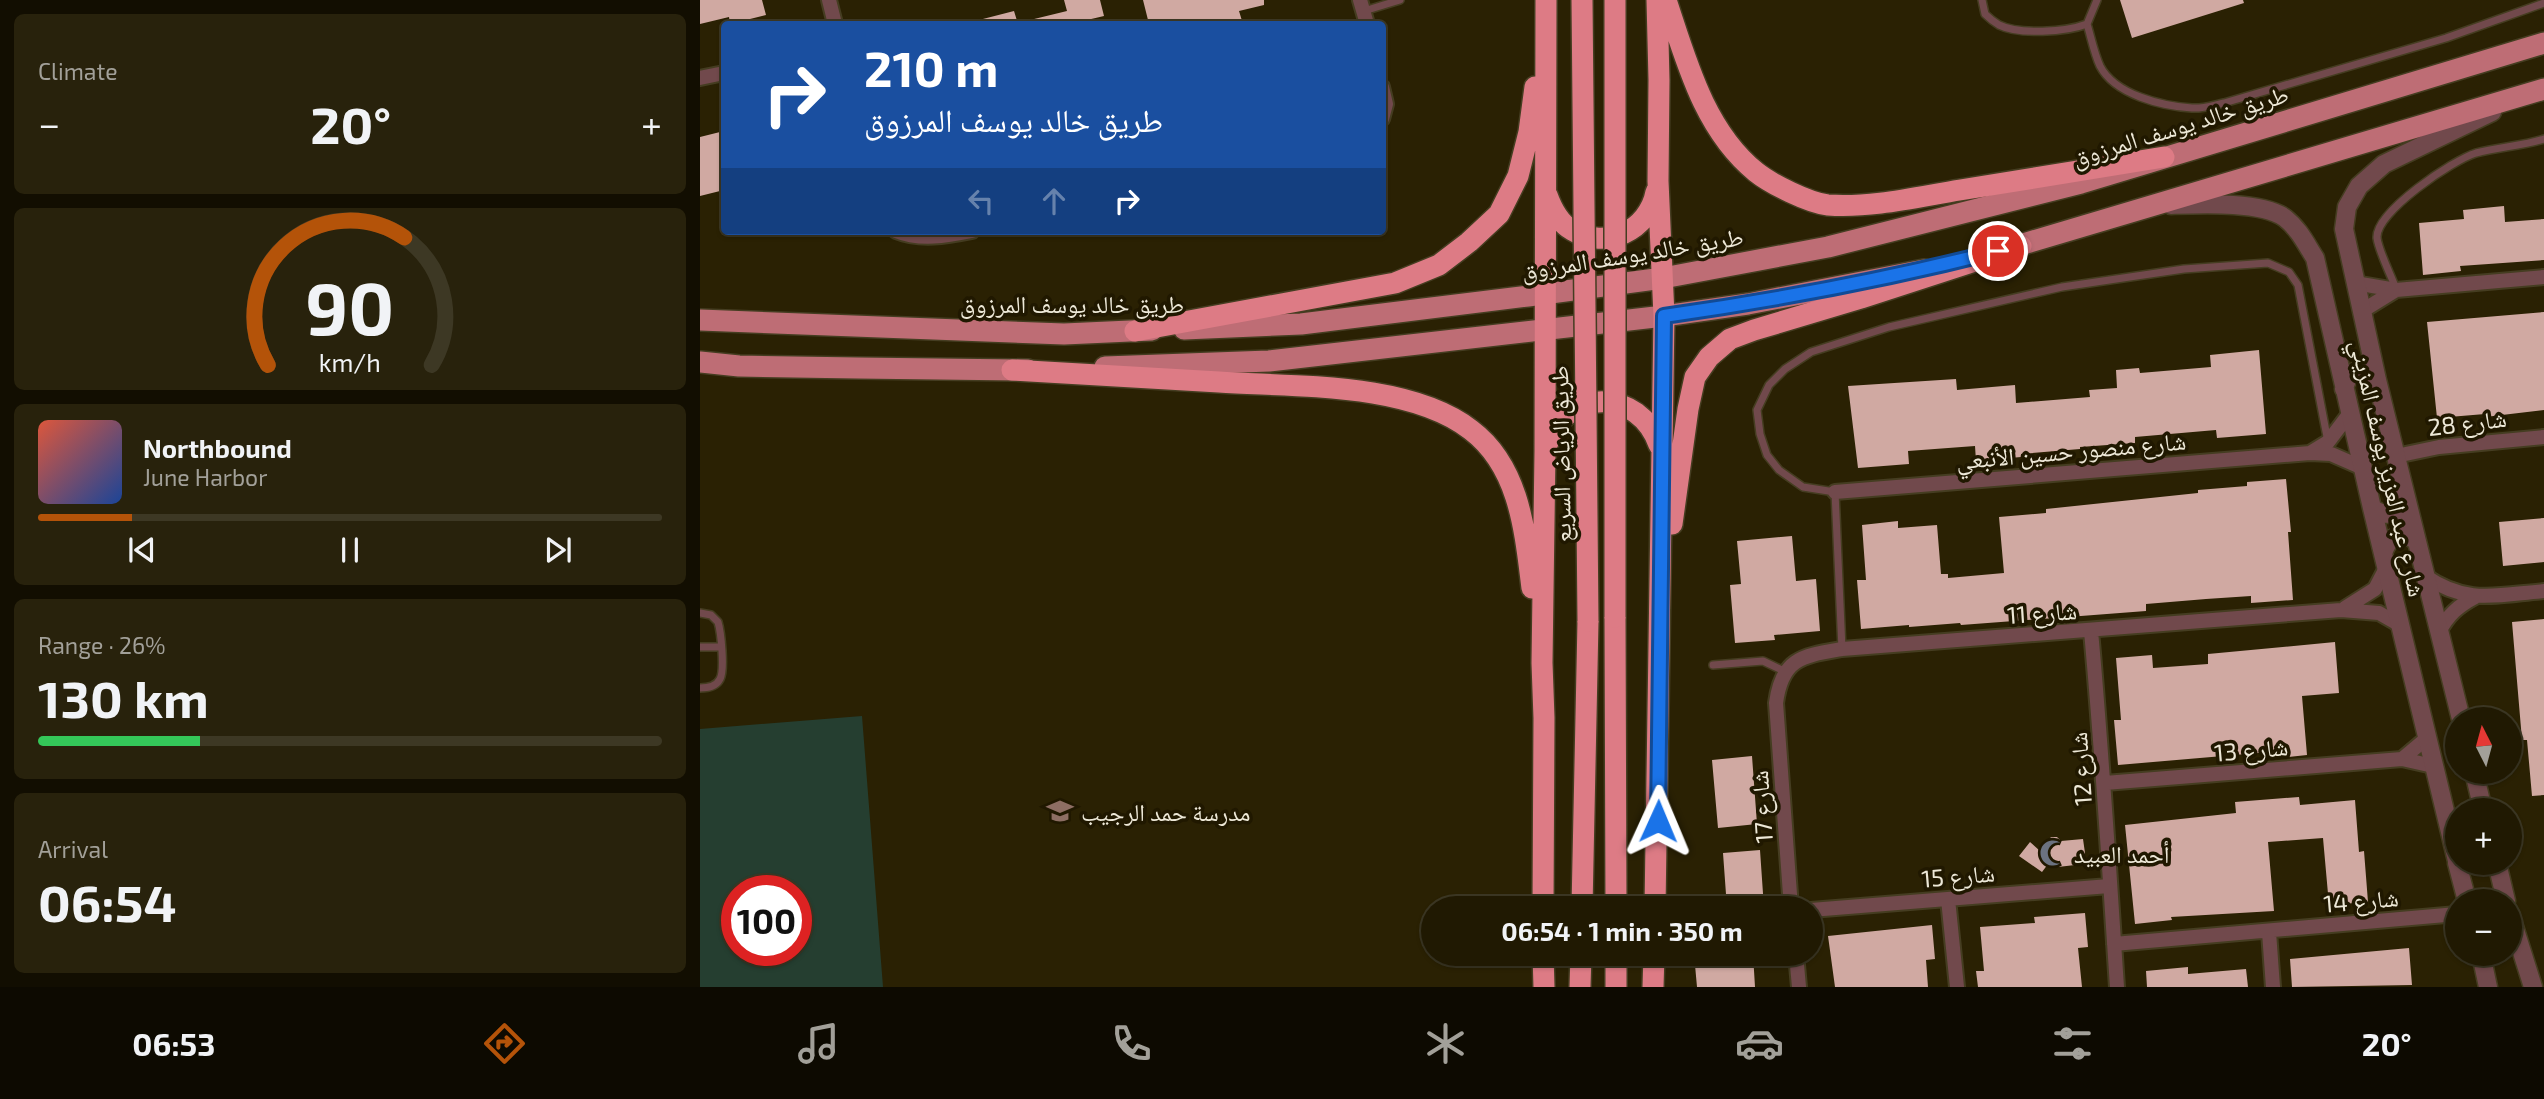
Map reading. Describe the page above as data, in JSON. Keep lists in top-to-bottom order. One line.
{"streets":{"highway":["طريق الرياض السريع"],"main road":["طريق خالد يوسف المرزوق"],"street":["شارع 28","شارع منصور حسين الأنبعي","شارع عبد العزيز يوسف المزيني","شارع 11","شارع 13","شارع 12","شارع 17","شارع 15","شارع 14"]},"crossings":[["شارع 28","شارع عبد العزيز يوسف المزيني"],["شارع منصور حسين الأنبعي","شارع عبد العزيز يوسف المزيني"],["شارع عبد العزيز يوسف المزيني","شارع 11"],["شارع عبد العزيز يوسف المزيني","شارع 13"],["شارع 11","شارع 12"],["شارع 11","شارع 17"],["شارع 13","شارع 12"],["شارع 12","شارع 15"],["شارع 12","شارع 14"]],"places":{"school or university":["مدرسة حمد الرجيب"],"mosque":["أحمد العبيد"]},"north":"top","page":{"tile":["Climate",["Range · 26%","130 km"],["Arrival","06:54"]],"turn":["210 m","طريق خالد يوسف المرزوق"],"heat":["−","20°","+"],"song":["Northbound","June Harbor"],"map_buttons":["+","−"],"limit":"100","trip":"06:54 · 1 min · 350 m","tabs":["06:53","20°"],"gauge":["90","km/h"]}}
